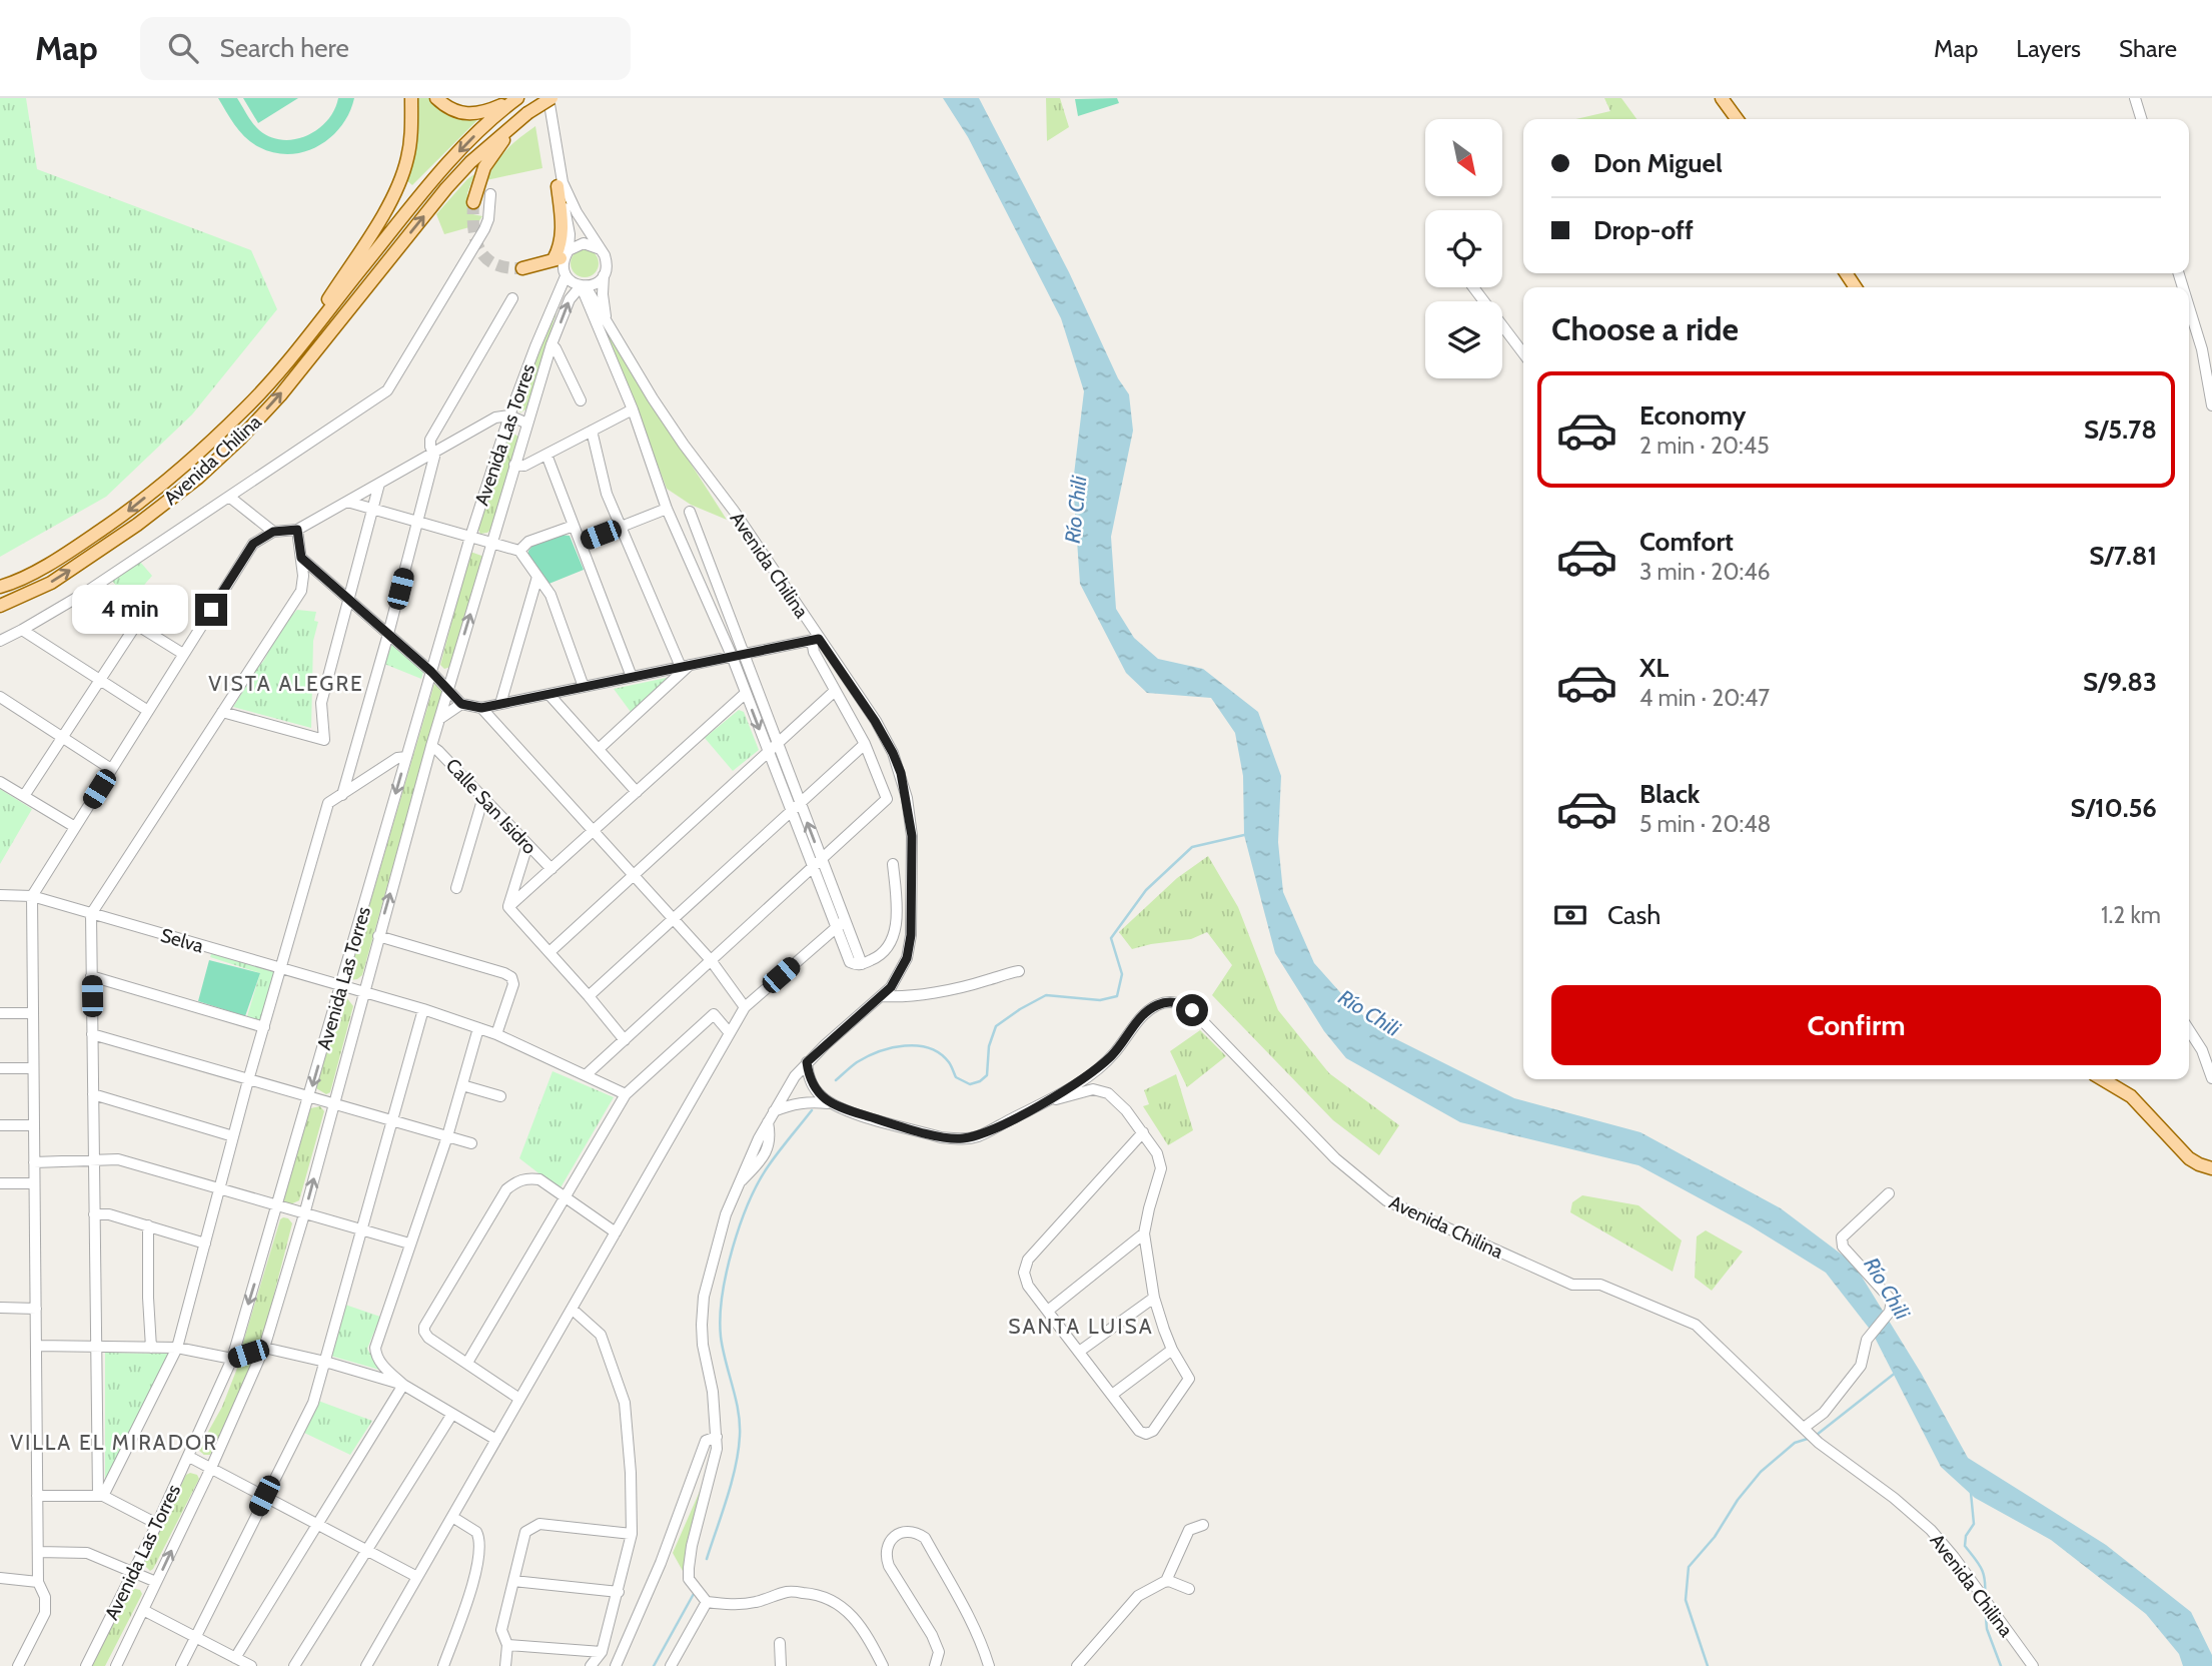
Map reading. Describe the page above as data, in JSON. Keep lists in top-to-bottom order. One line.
{"streets":{"main road":["Avenida Chilina"],"street":["Avenida Las Torres","Calle San Isidro","Selva"]},"crossings":[["Avenida Las Torres","Avenida Chilina"],["Avenida Las Torres","Calle San Isidro"],["Avenida Las Torres","Selva"]],"districts":["VISTA ALEGRE","SANTA LUISA","VILLA EL MIRADOR"],"water":["Río Chili"],"north":"bottom right","page":{"header":"Map","search":"Search here","nav":["Map","Layers","Share"],"banner":["Don Miguel","Drop-off"],"heading":"Choose a ride","list":[{"name":"Economy","note":"2 min · 20:45","value":"S/5.78"},{"name":"Comfort","note":"3 min · 20:46","value":"S/7.81"},{"name":"XL","note":"4 min · 20:47","value":"S/9.83"},{"name":"Black","note":"5 min · 20:48","value":"S/10.56"}],"bubble":"4 min","pay":["Cash","1.2 km"],"buttons":"Confirm"}}
